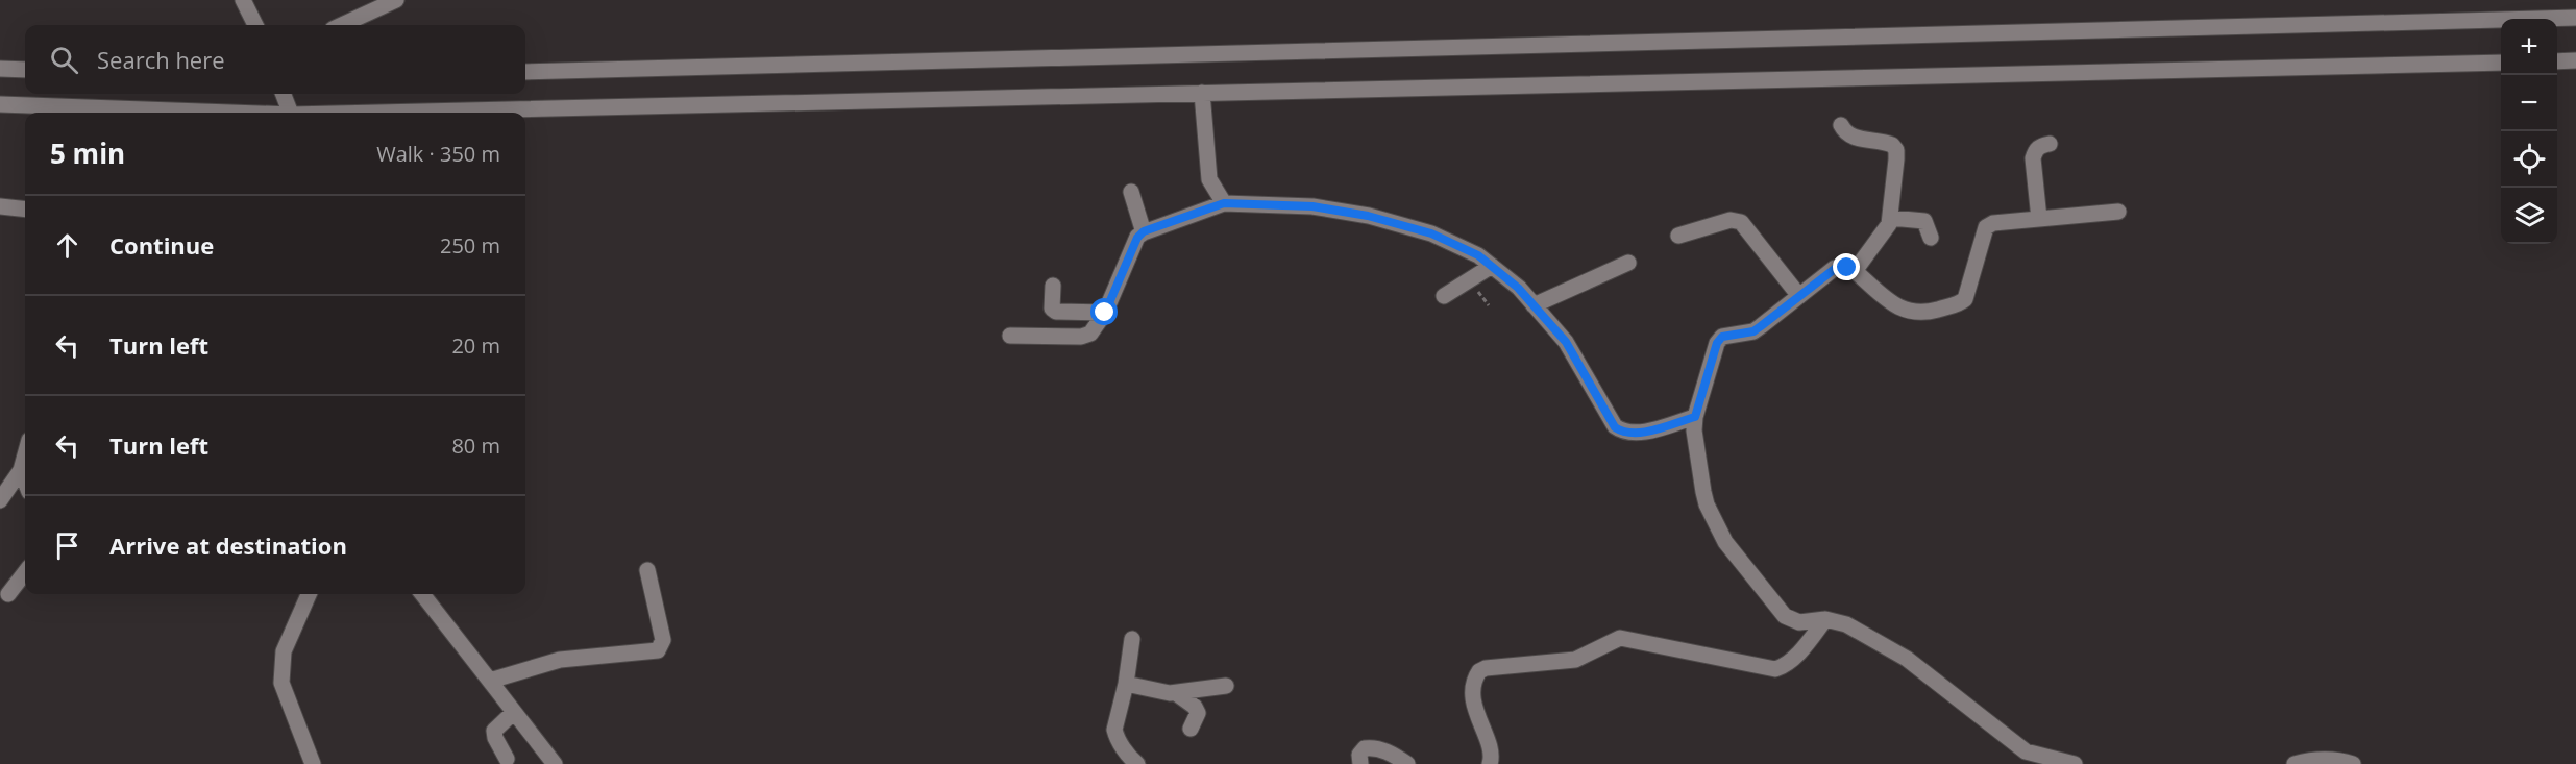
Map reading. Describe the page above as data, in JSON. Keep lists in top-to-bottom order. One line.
{"page":{"map_buttons":["+","−"],"search":"Search here","heading":["5 min","Walk · 350 m"],"list":[["Continue","250 m"],["Turn left","20 m"],["Turn left","80 m"],"Arrive at destination"]}}
